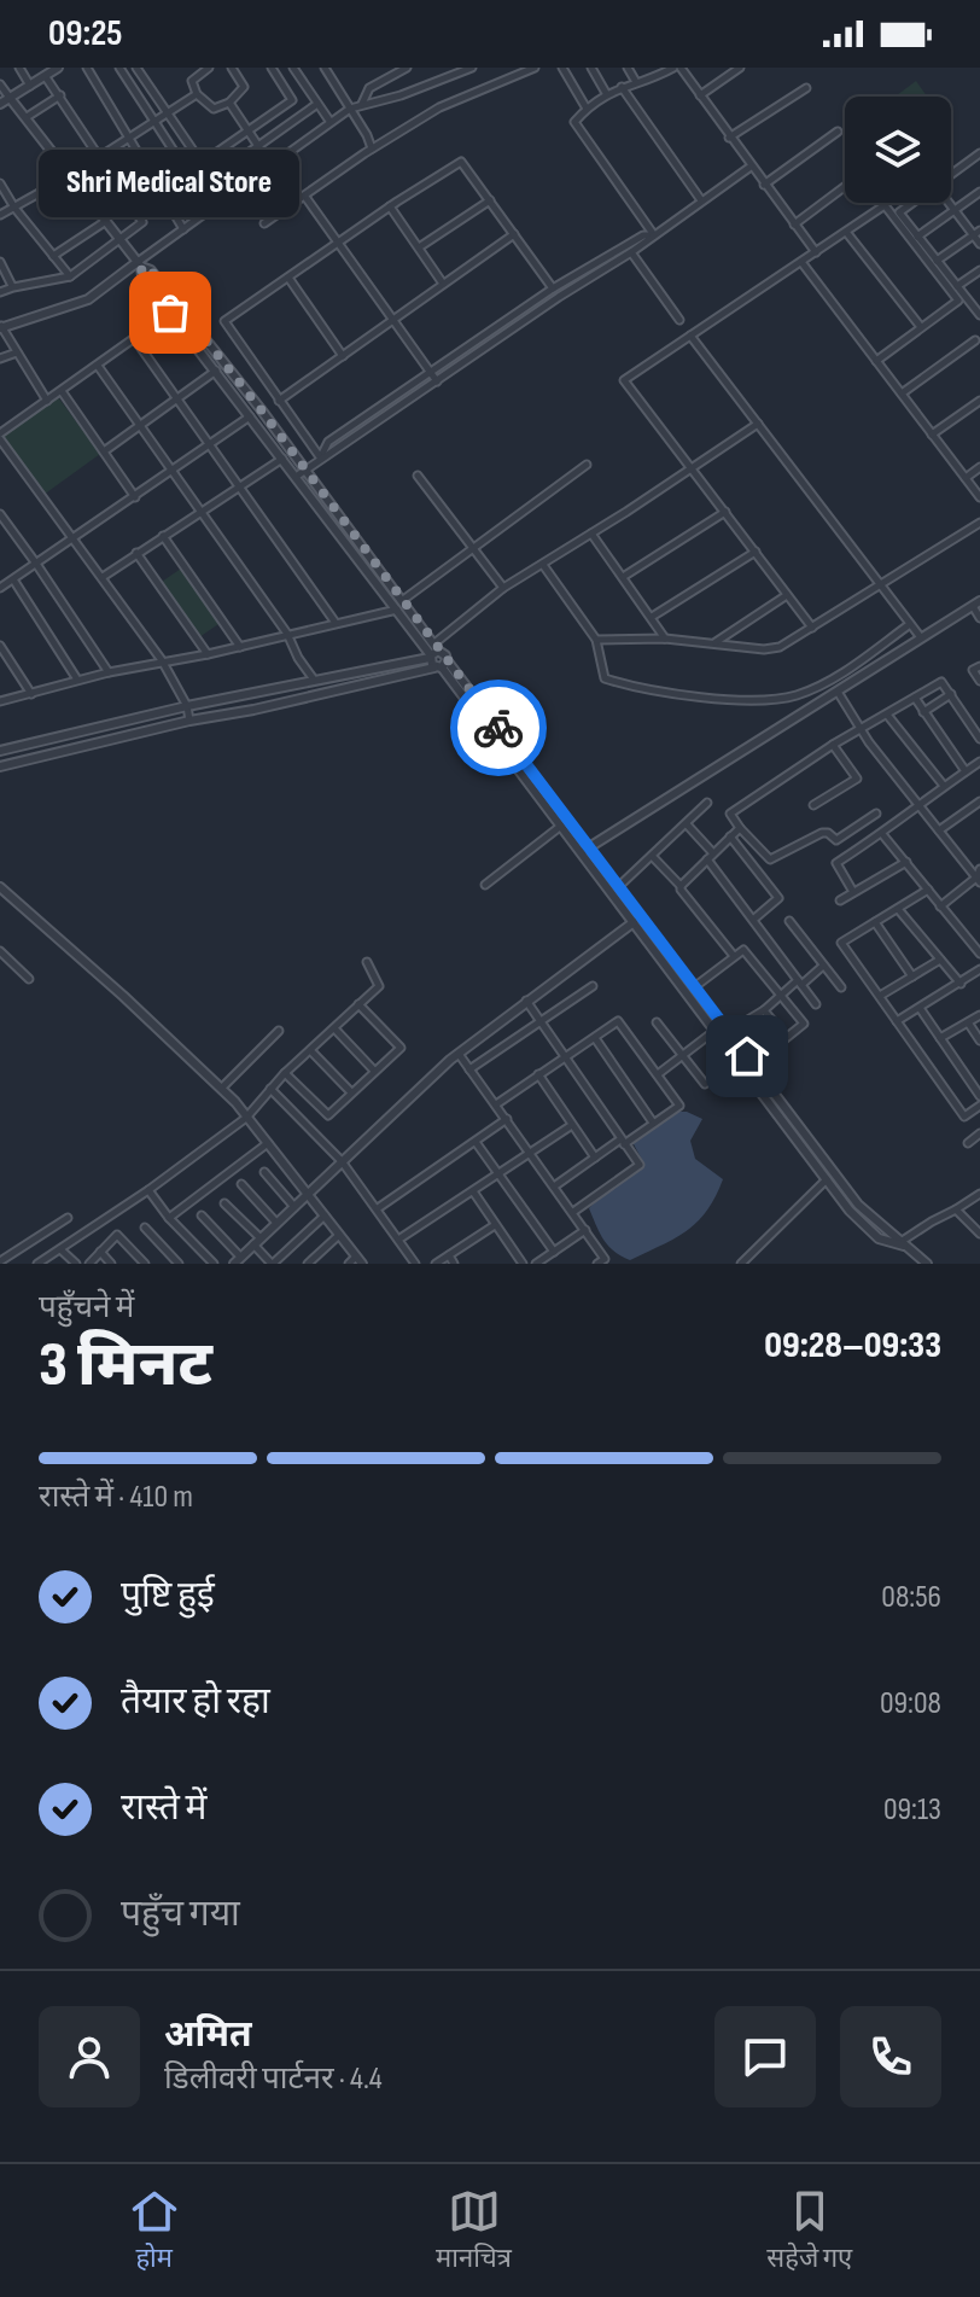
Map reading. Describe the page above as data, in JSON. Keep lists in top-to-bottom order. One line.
{"places":["Shri Medical Store"],"page":{"status":"09:25","bubble":"Shri Medical Store","heading":["3 मिनट","पहुँचने में","09:28–09:33"],"panel":["अमित","डिलीवरी पार्टनर · 4.4"],"bar":"रास्ते में · 410 m","list":[["पुष्टि हुई","08:56"],["तैयार हो रहा","09:08"],["रास्ते में","09:13"],"पहुँच गया"],"tabs":["होम","मानचित्र","सहेजे गए"]}}
